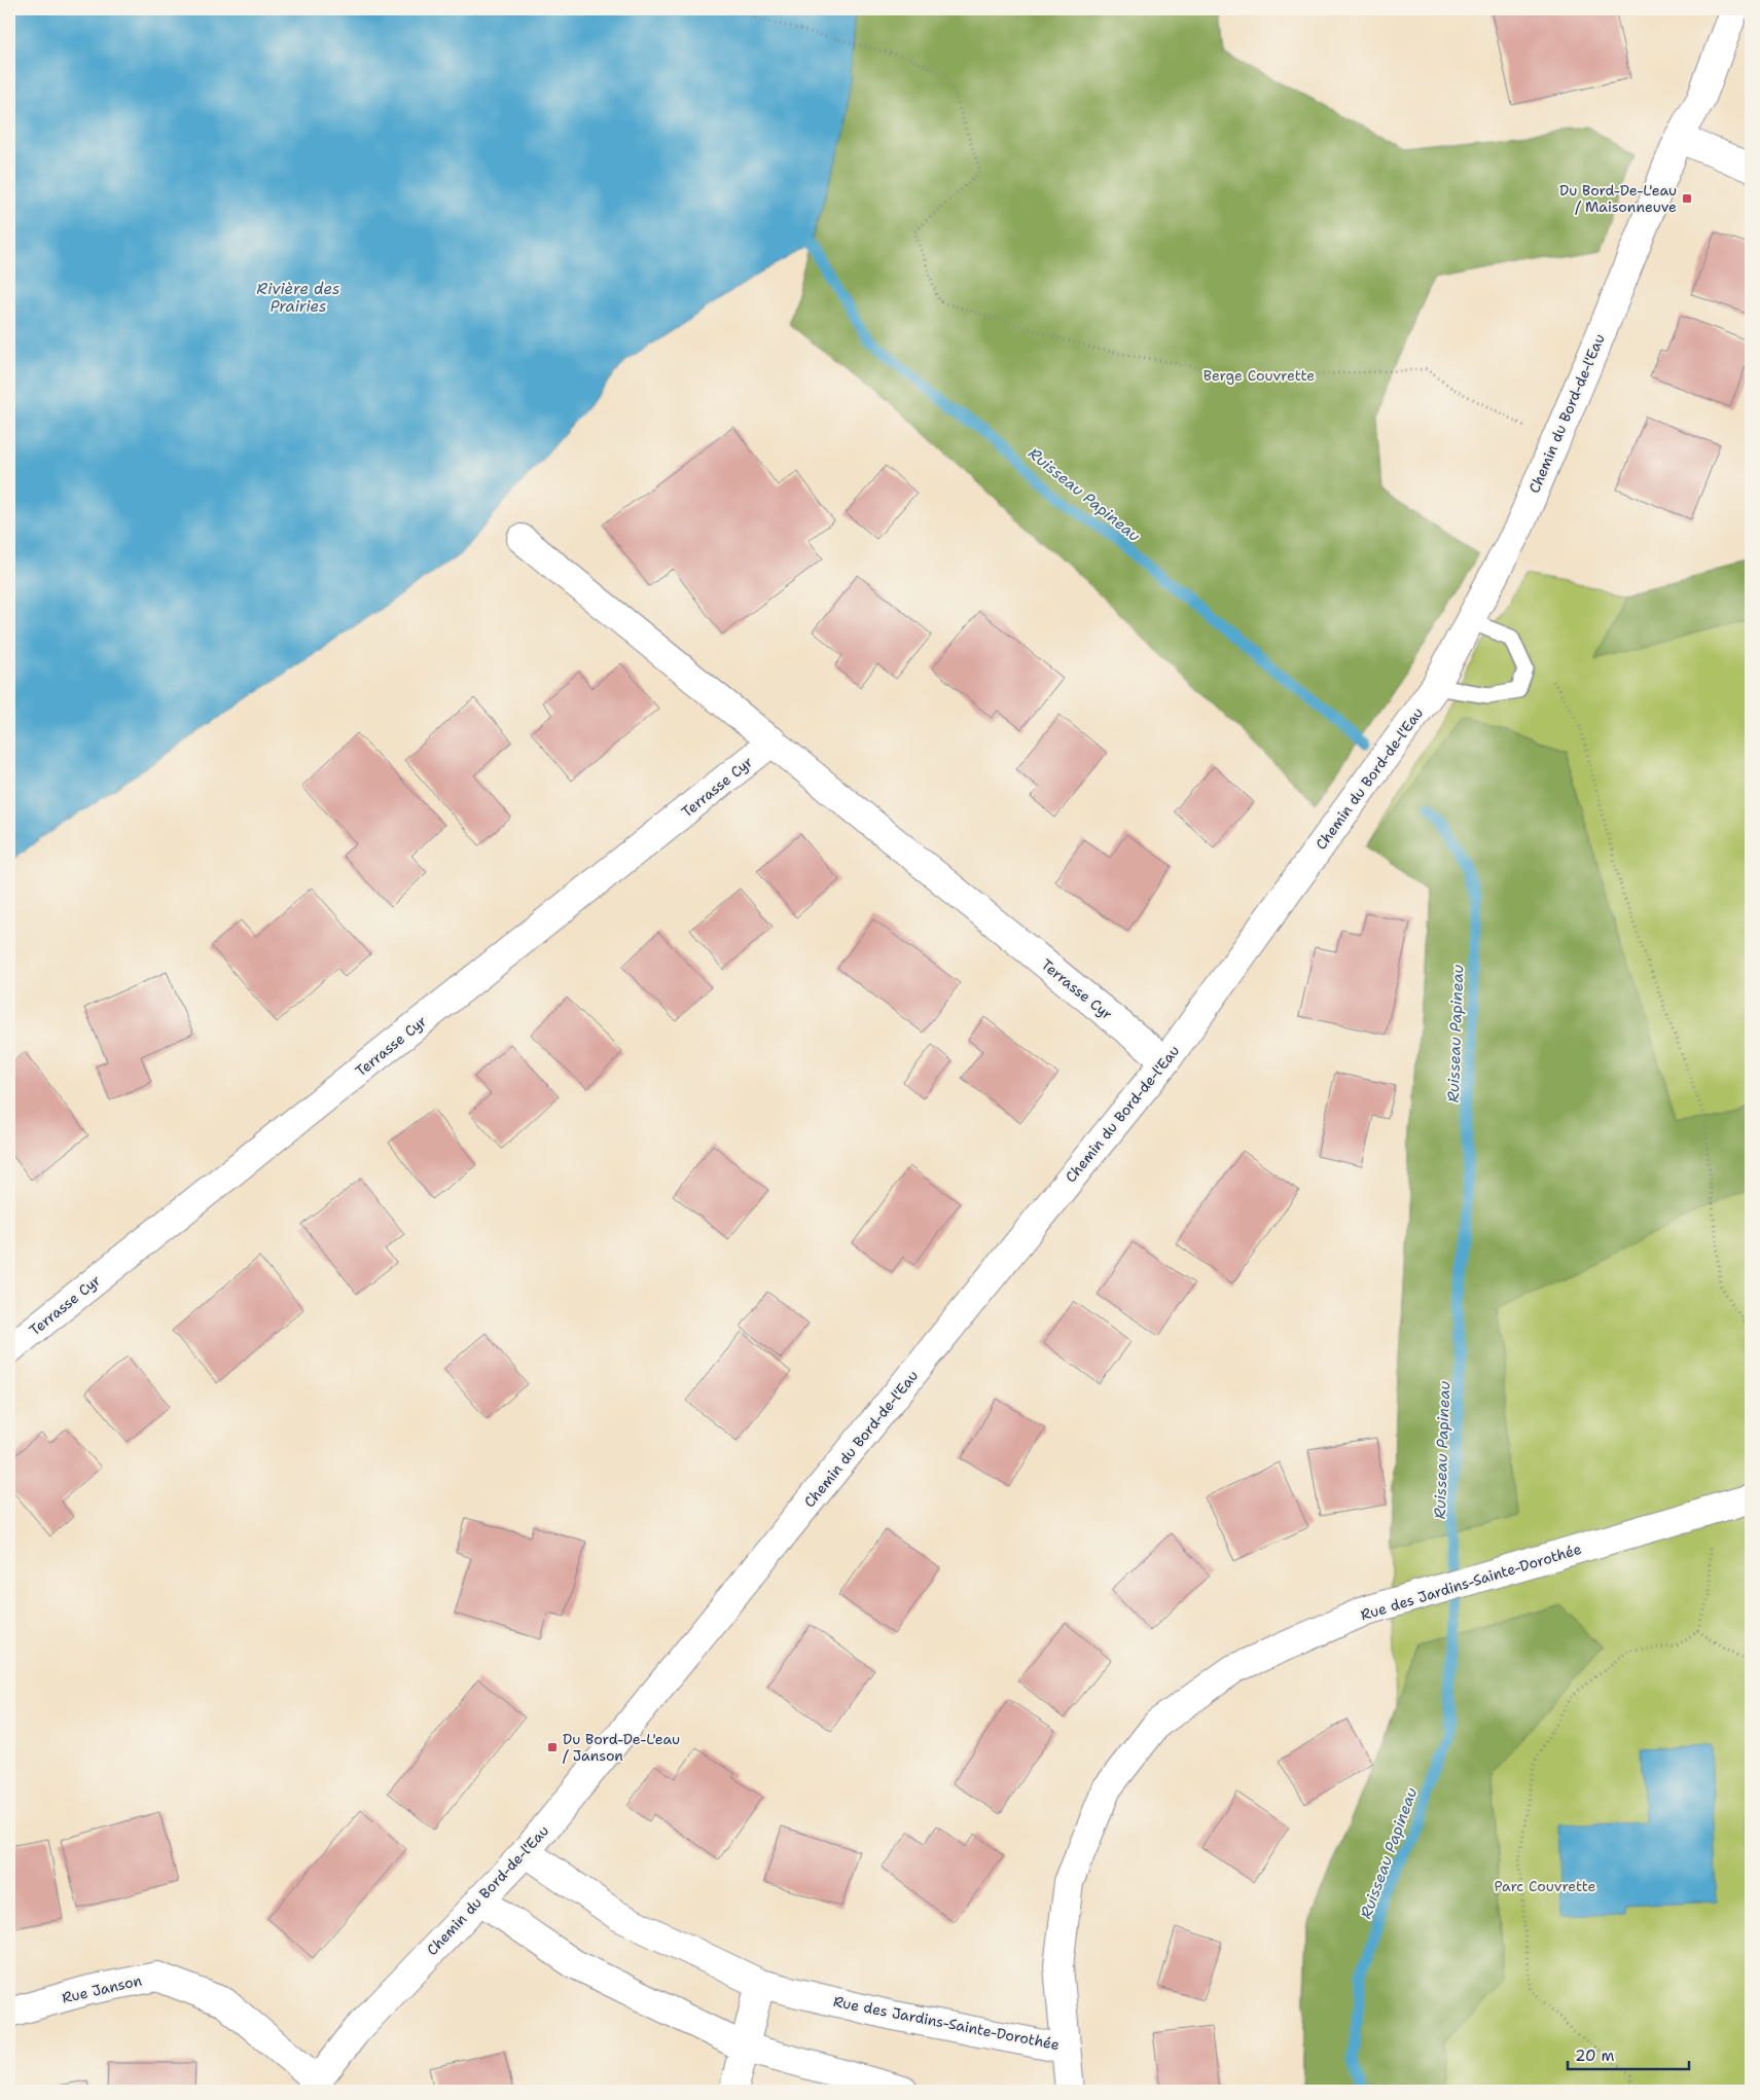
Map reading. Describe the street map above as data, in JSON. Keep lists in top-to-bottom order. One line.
{"streets":{"street":["Chemin du Bord-de-l'Eau","Terrasse Cyr","Rue des Jardins-Sainte-Dorothée","Rue Janson"]},"crossings":[["Chemin du Bord-de-l'Eau","Terrasse Cyr"],["Chemin du Bord-de-l'Eau","Rue des Jardins-Sainte-Dorothée"],["Chemin du Bord-de-l'Eau","Rue Janson"]],"water":["Rivière des Prairies","Ruisseau Papineau"],"parks":["Berge Couvrette","Parc Couvrette"],"places":{"transit":["Du Bord-De-L'eau / Maisonneuve","Du Bord-De-L'eau / Janson"]},"scale_bar":"20 m"}
